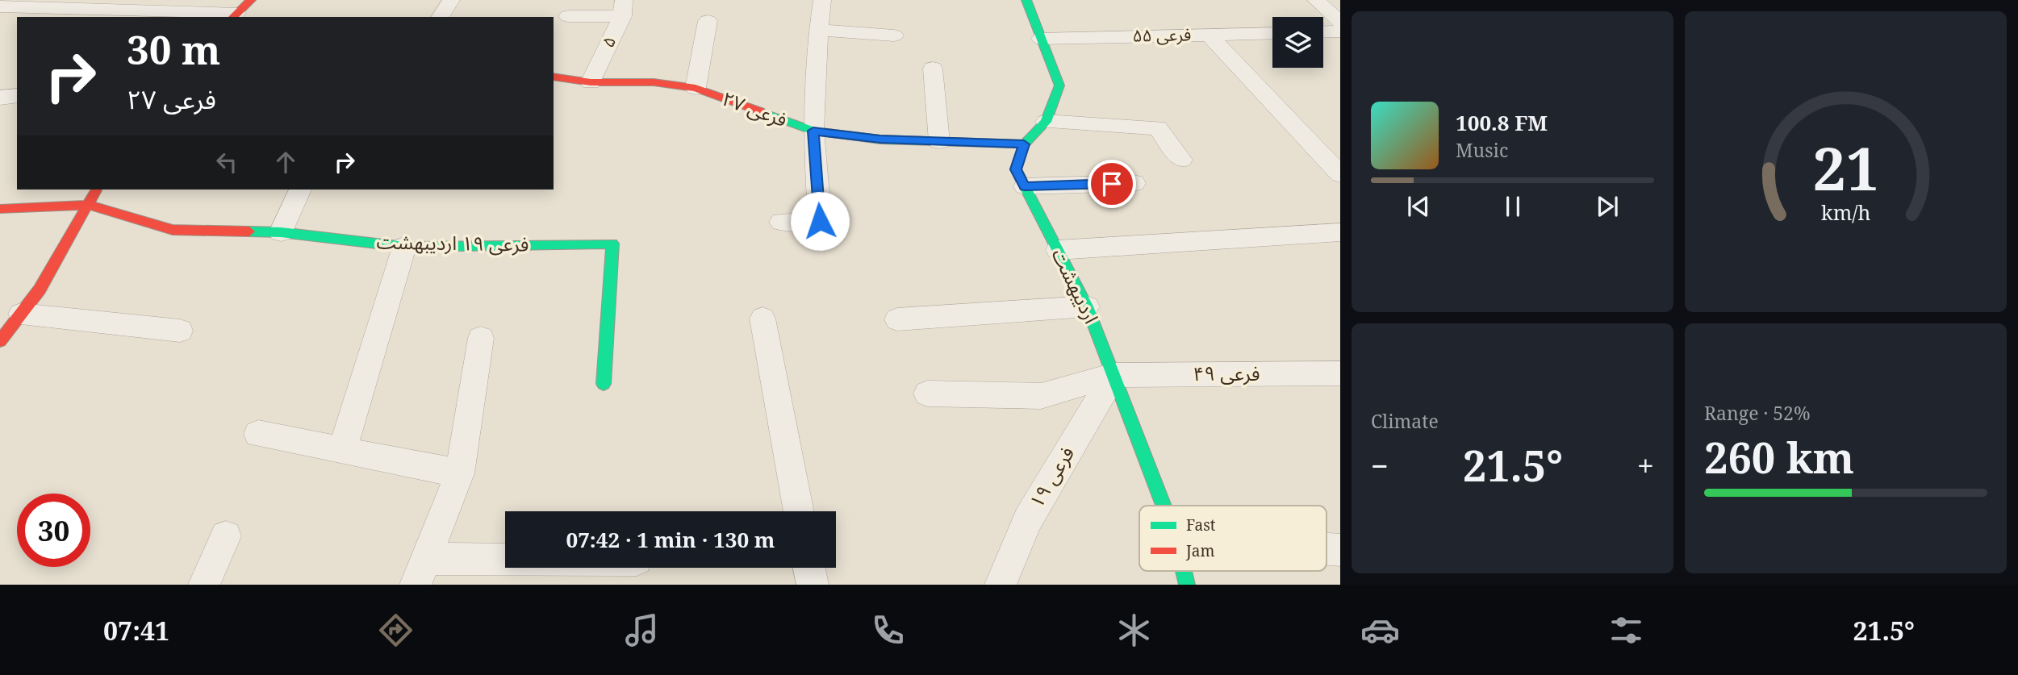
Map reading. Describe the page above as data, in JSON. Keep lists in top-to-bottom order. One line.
{"streets":{"street":["فرعی ۵۵","۵","فرعی ۲۷","فرعی ۱۹ اردیبهشت","اردیبهشت","فرعی ۴۹","فرعی ۱۹"]},"crossings":[["فرعی ۵۵","اردیبهشت"],["۵","فرعی ۲۷"],["فرعی ۲۷","اردیبهشت"],["اردیبهشت","فرعی ۴۹"],["اردیبهشت","فرعی ۱۹"],["فرعی ۴۹","فرعی ۱۹"]],"legend":["Fast","Jam"],"page":{"turn":["30 m","فرعی ۲۷"],"song":["100.8 FM","Music"],"tile":["Climate",["Range · 52%","260 km"]],"heat":["−","21.5°","+"],"limit":"30","trip":"07:42 · 1 min · 130 m","tabs":["07:41","21.5°"],"gauge":["21","km/h"]}}
